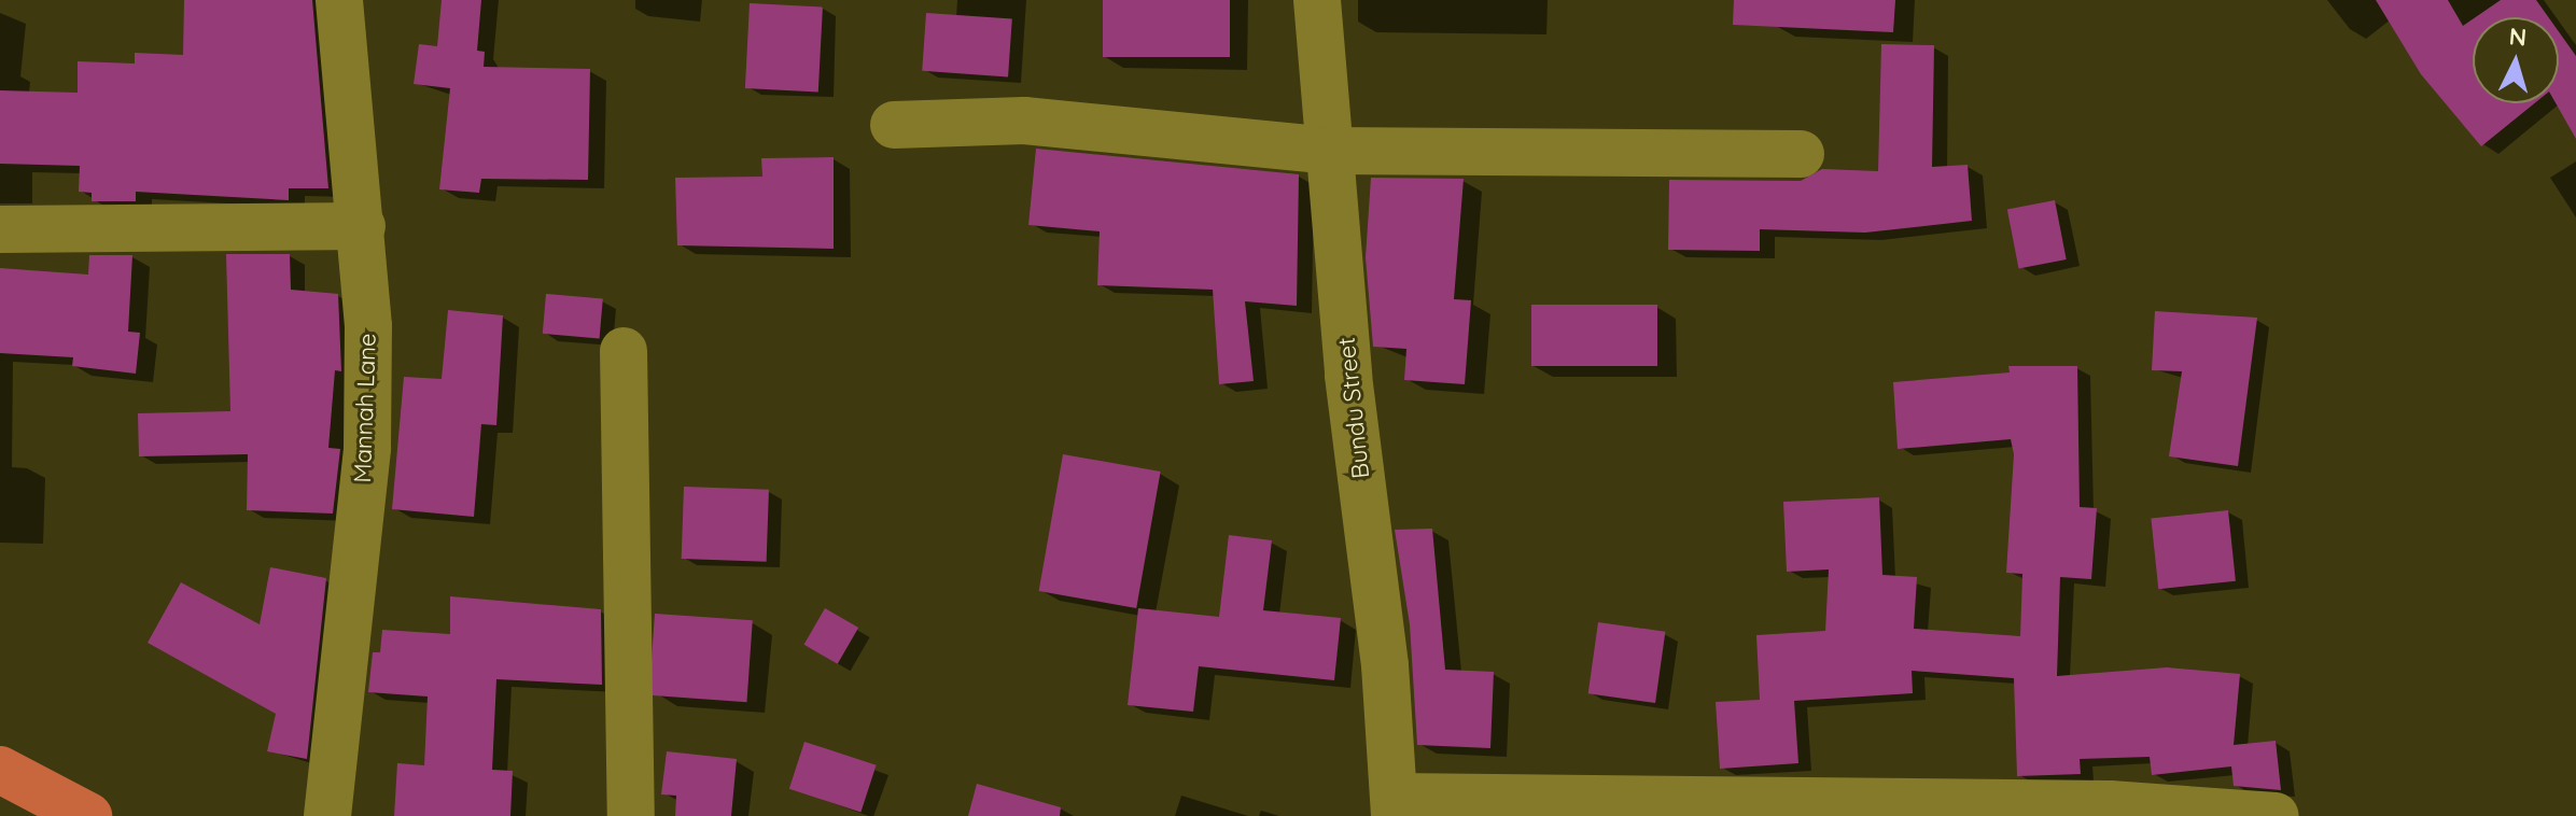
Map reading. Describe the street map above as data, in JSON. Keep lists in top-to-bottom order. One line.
{"streets":{"street":["Mannah Lane","Bundu Street"]},"north":"top"}
